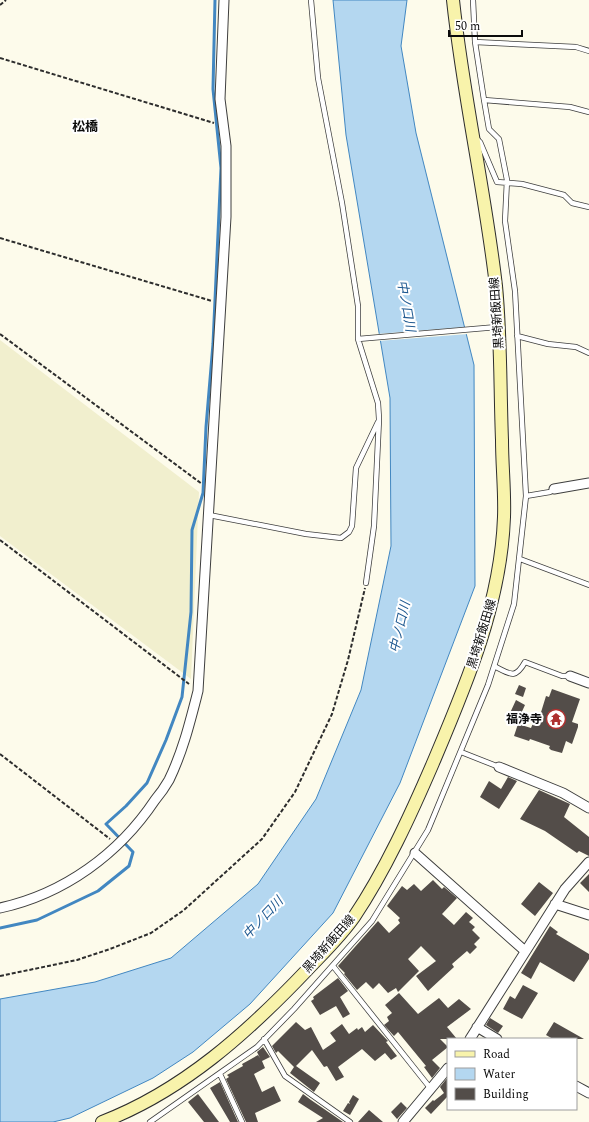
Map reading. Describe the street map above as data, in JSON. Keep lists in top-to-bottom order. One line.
{"streets":{"main road":["黒埼新飯田線"]},"districts":["松橋"],"water":["中ノ口川"],"places":{"temple":["福浄寺"]},"legend":["Road","Water","Building"],"scale_bar":"50 m"}
